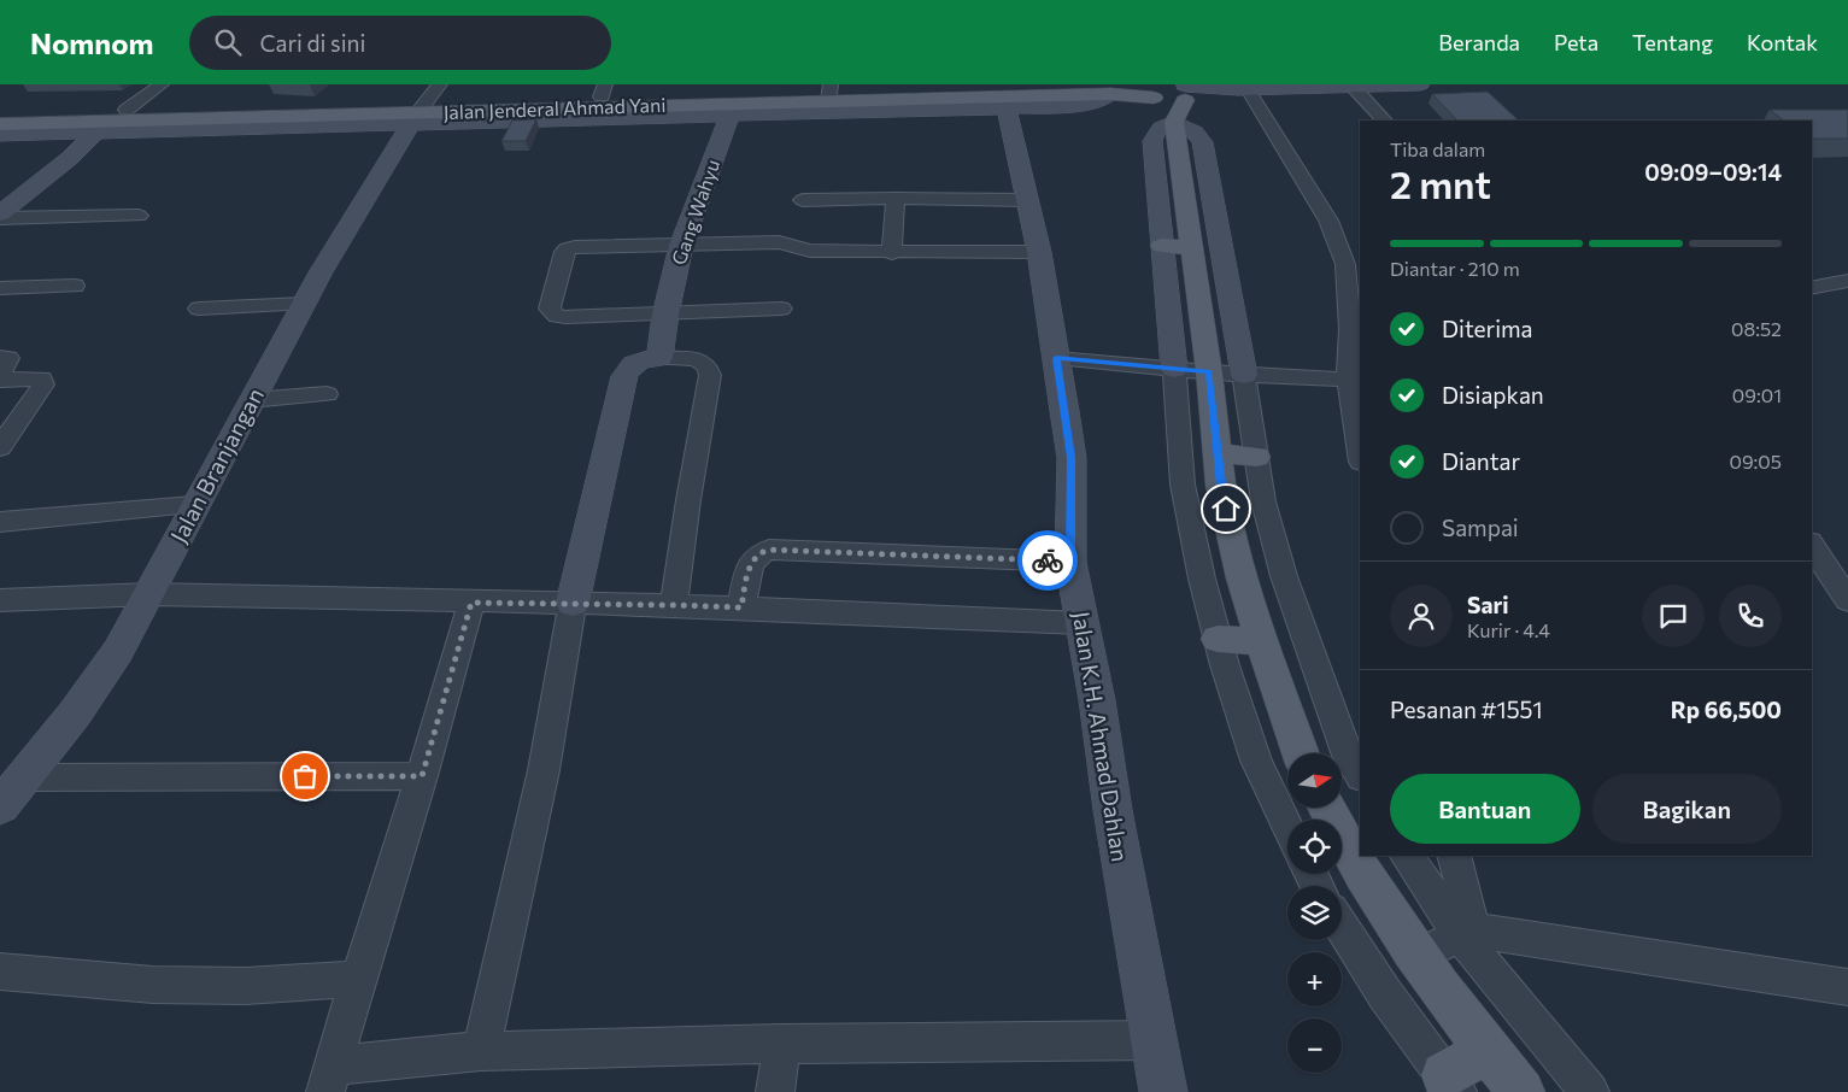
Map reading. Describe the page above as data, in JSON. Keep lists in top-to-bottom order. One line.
{"streets":{"main road":["Jalan Jenderal Ahmad Yani"],"street":["Gang Wahyu","Jalan Branjangan","Jalan K.H. Ahmad Dahlan"]},"crossings":[["Jalan Jenderal Ahmad Yani","Jalan Branjangan"]],"north":"right","page":{"header":"Nomnom","search":"Cari di sini","nav":["Beranda","Peta","Tentang","Kontak"],"heading":["2 mnt","Tiba dalam","09:09–09:14"],"panel":["Sari","Kurir · 4.4","Pesanan #1551","Rp 66,500"],"bar":"Diantar · 210 m","list":[["Diterima","08:52"],["Disiapkan","09:01"],["Diantar","09:05"],"Sampai"],"map_buttons":["+","−"],"buttons":["Bantuan","Bagikan"]}}
